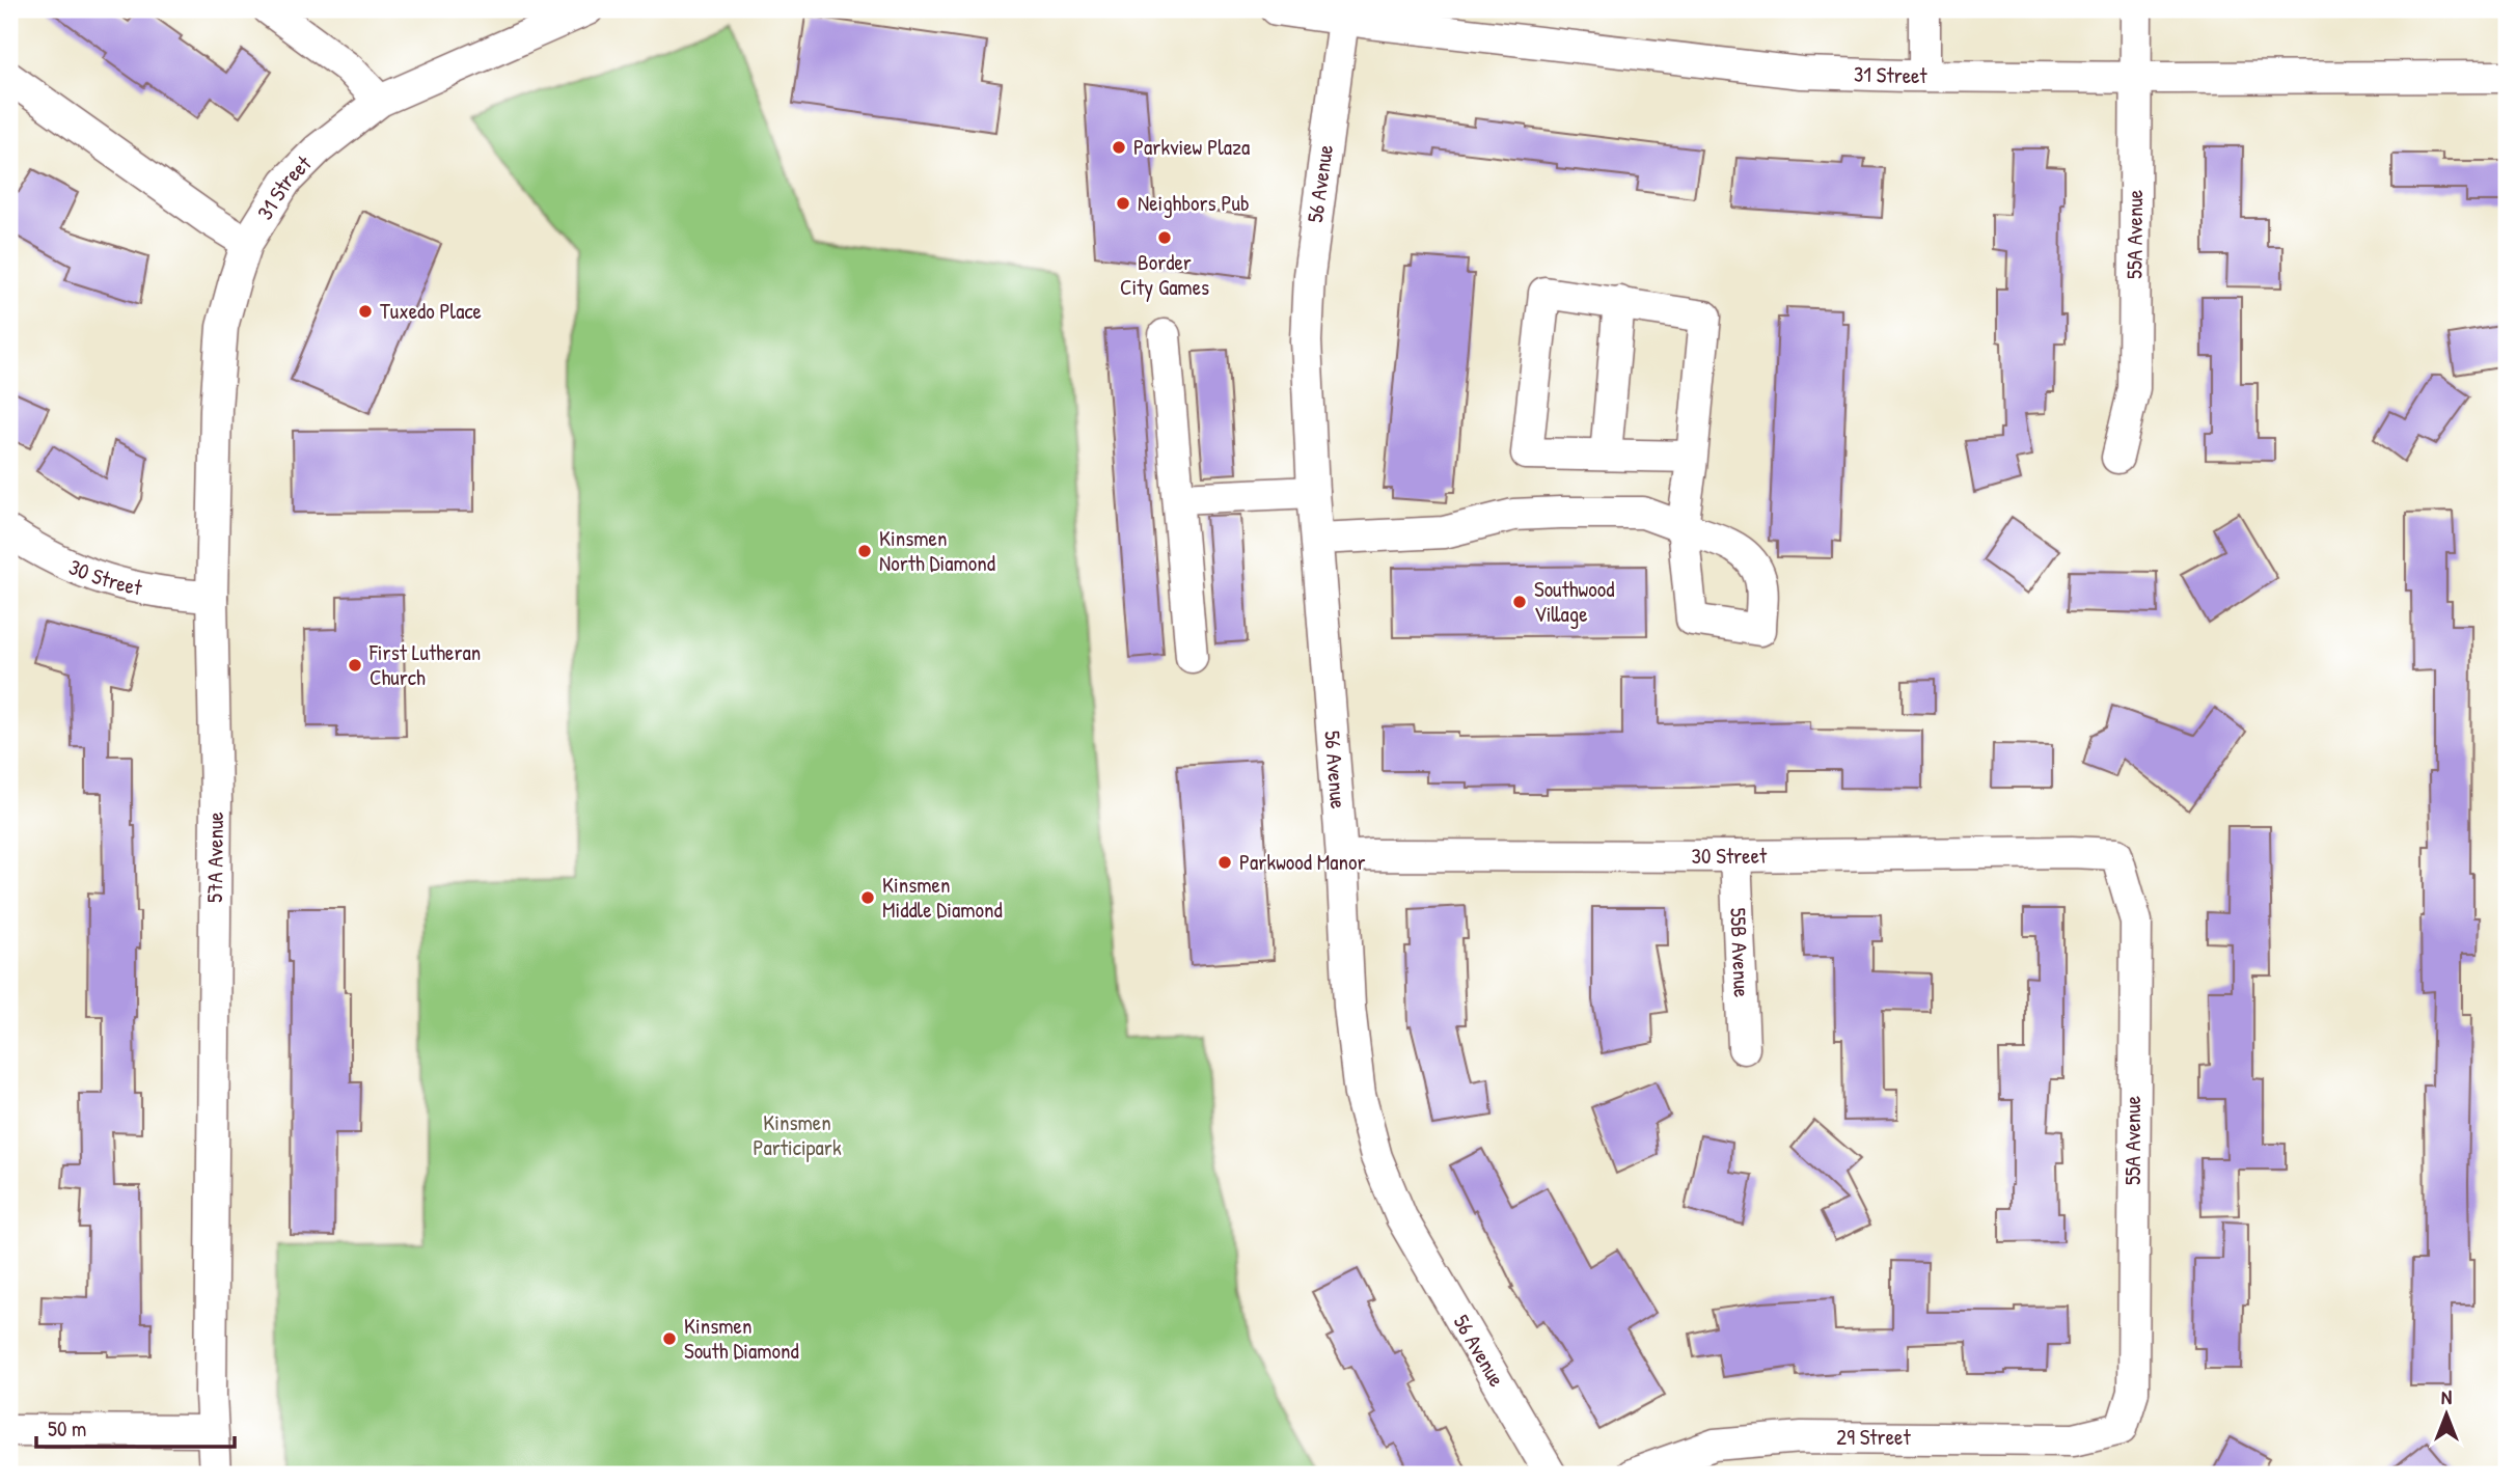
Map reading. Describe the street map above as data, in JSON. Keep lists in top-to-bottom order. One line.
{"streets":{"street":["31 Street","56 Avenue","55A Avenue","30 Street","57A Avenue","55B Avenue","29 Street"]},"crossings":[["31 Street","56 Avenue"],["31 Street","55A Avenue"],["31 Street","57A Avenue"],["56 Avenue","30 Street"],["55A Avenue","30 Street"],["55A Avenue","29 Street"],["30 Street","57A Avenue"],["30 Street","55B Avenue"]],"parks":["Kinsmen Participark"],"places":["Parkview Plaza","Neighbors Pub","Border City Games","Tuxedo Place","Kinsmen North Diamond","Southwood Village","First Lutheran Church","Parkwood Manor","Kinsmen Middle Diamond","Kinsmen South Diamond"],"scale_bar":"50 m","north":"top"}
